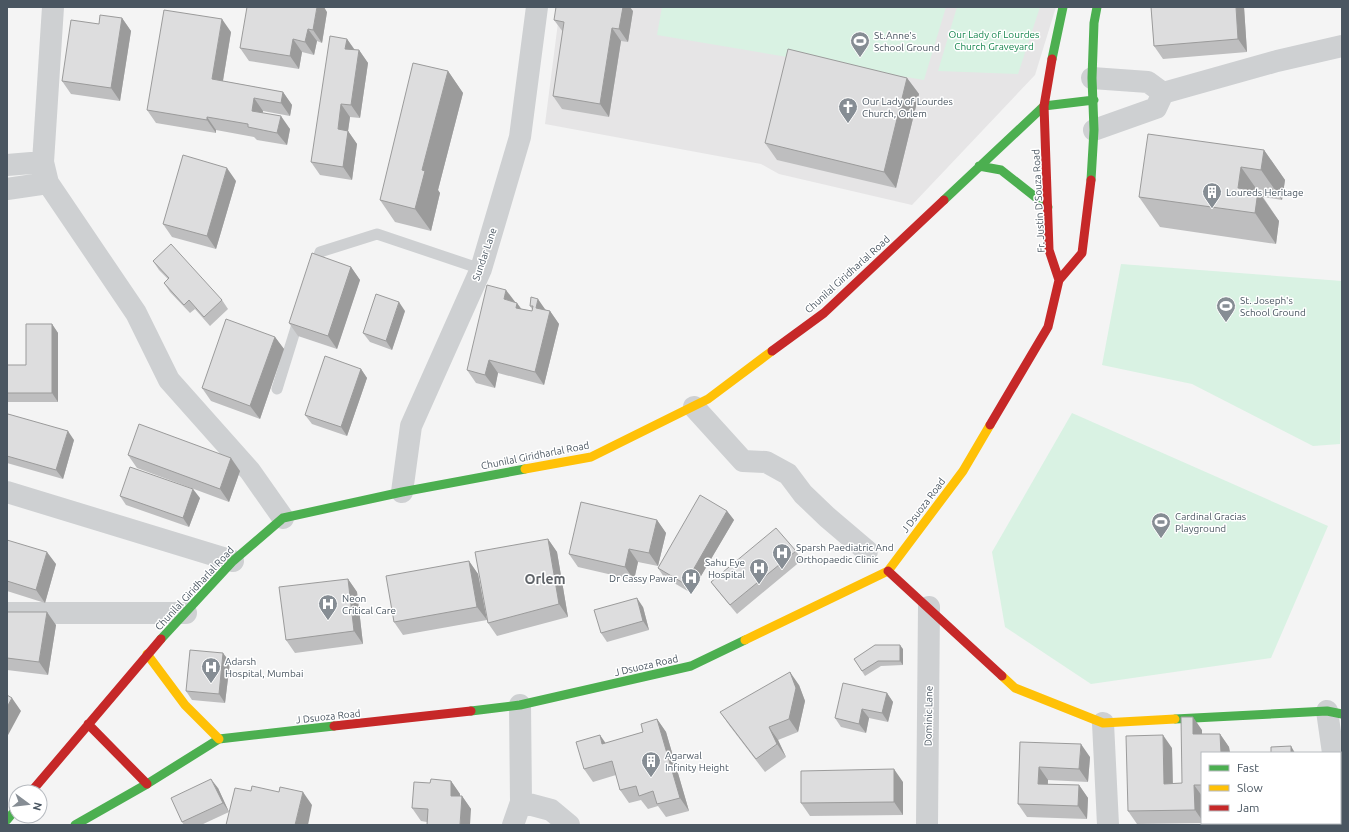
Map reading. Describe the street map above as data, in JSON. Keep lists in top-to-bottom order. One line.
{"streets":{"main road":["Fr. Justin D'Souza Road","Chunilal Giridharlal Road","J Dsuoza Road"],"street":["Sundar Lane","Dominic Lane"]},"crossings":[["Fr. Justin D'Souza Road","Chunilal Giridharlal Road"],["Fr. Justin D'Souza Road","J Dsuoza Road"],["Sundar Lane","Chunilal Giridharlal Road"]],"districts":["Orlem"],"parks":["Our Lady of Lourdes Church Graveyard"],"places":{"sports":["St.Anne's School Ground","St. Joseph's School Ground","Cardinal Gracias Playground"],"church":["Our Lady of Lourdes Church, Orlem"],"building":["Loureds Heritage","Agarwal Infinity Height"],"hospital":["Sparsh Paediatric And Orthopaedic Clinic","Sahu Eye Hospital","Dr Cassy Pawar","Neon Critical Care","Adarsh Hospital, Mumbai"]},"legend":["Fast","Slow","Jam"],"north":"right"}
